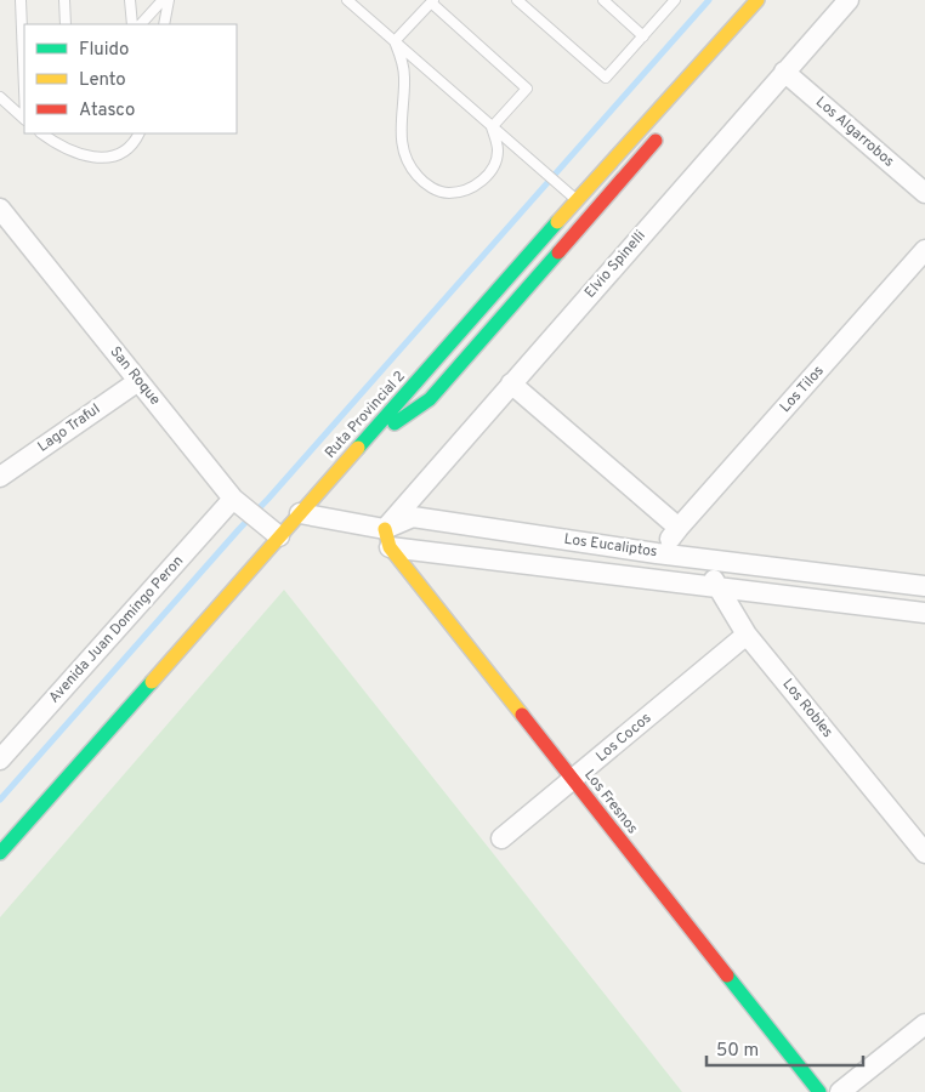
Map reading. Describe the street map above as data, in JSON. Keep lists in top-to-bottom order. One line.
{"streets":{"main road":["Ruta Provincial 2","Los Fresnos"],"street":["Los Algarrobos","Elvio Spinelli","San Roque","Los Tilos","Lago Traful","Los Eucaliptos","Avenida Juan Domingo Peron","Los Robles","Los Cocos"]},"crossings":[["Los Algarrobos","Elvio Spinelli"],["Elvio Spinelli","Los Eucaliptos"],["Elvio Spinelli","Los Fresnos"],["San Roque","Ruta Provincial 2"],["San Roque","Lago Traful"],["San Roque","Avenida Juan Domingo Peron"],["Ruta Provincial 2","Los Eucaliptos"],["Los Eucaliptos","Los Robles"],["Los Eucaliptos","Los Fresnos"],["Los Robles","Los Cocos"],["Los Cocos","Los Fresnos"]],"legend":["Fluido","Lento","Atasco"],"scale_bar":"50 m"}
